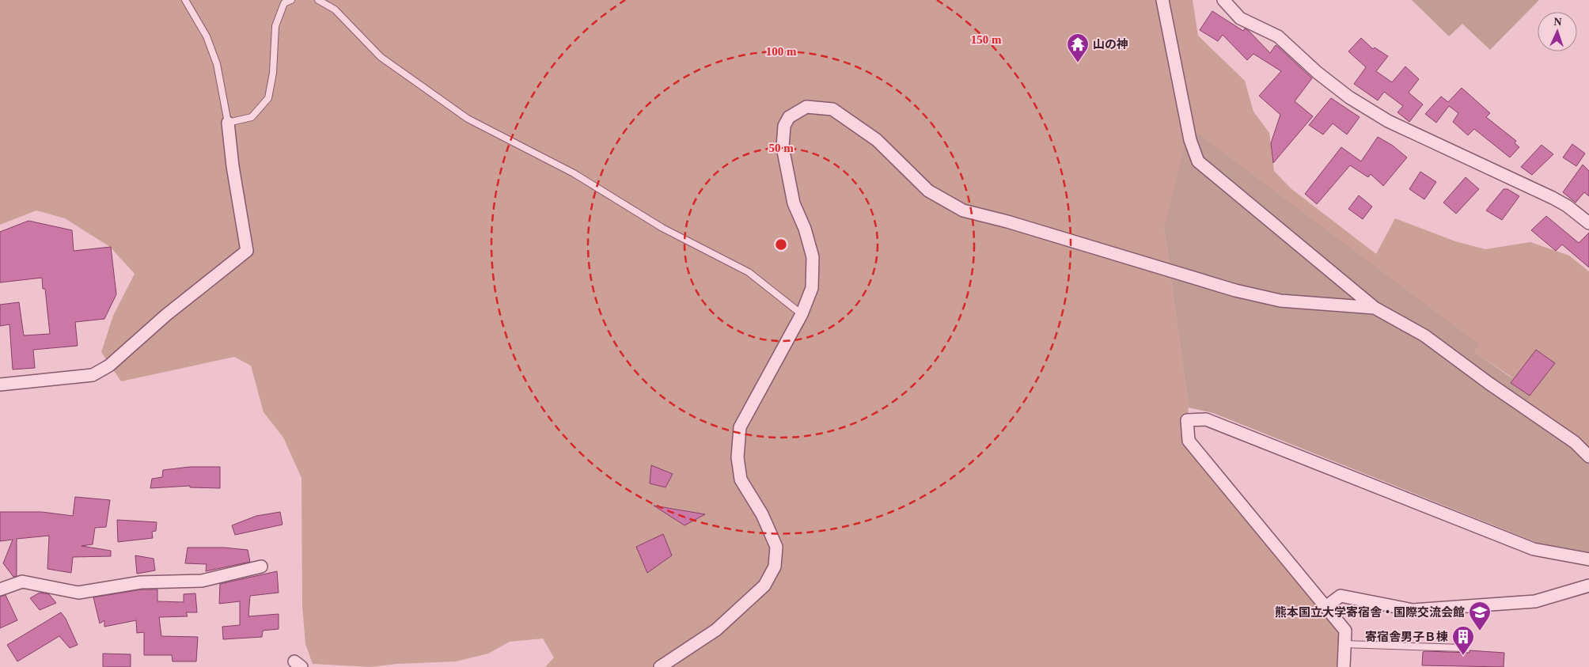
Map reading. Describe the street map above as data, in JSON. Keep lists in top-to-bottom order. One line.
{"places":{"temple":["山の神"],"school or university":["熊本国立大学寄宿舎・国際交流会館"],"building":["寄宿舎男子Ｂ棟"]},"north":"top","rings":["150 m","100 m","50 m"]}
